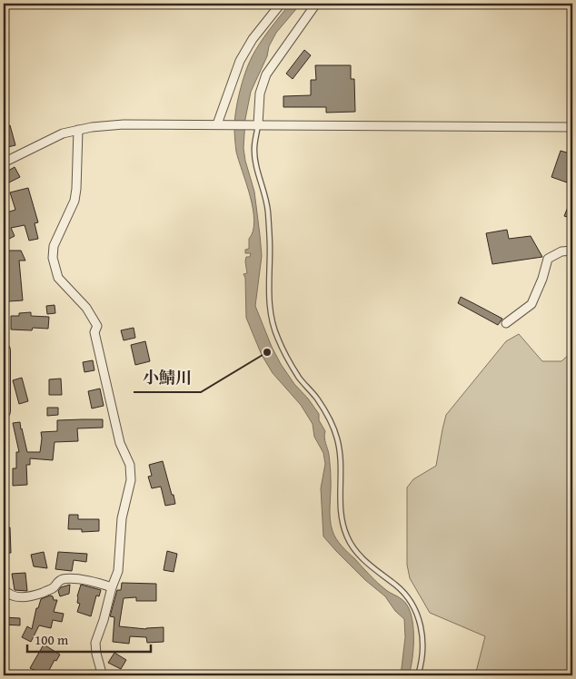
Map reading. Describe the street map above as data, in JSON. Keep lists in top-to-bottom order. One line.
{"places":["小鯖川"],"scale_bar":"100 m"}
